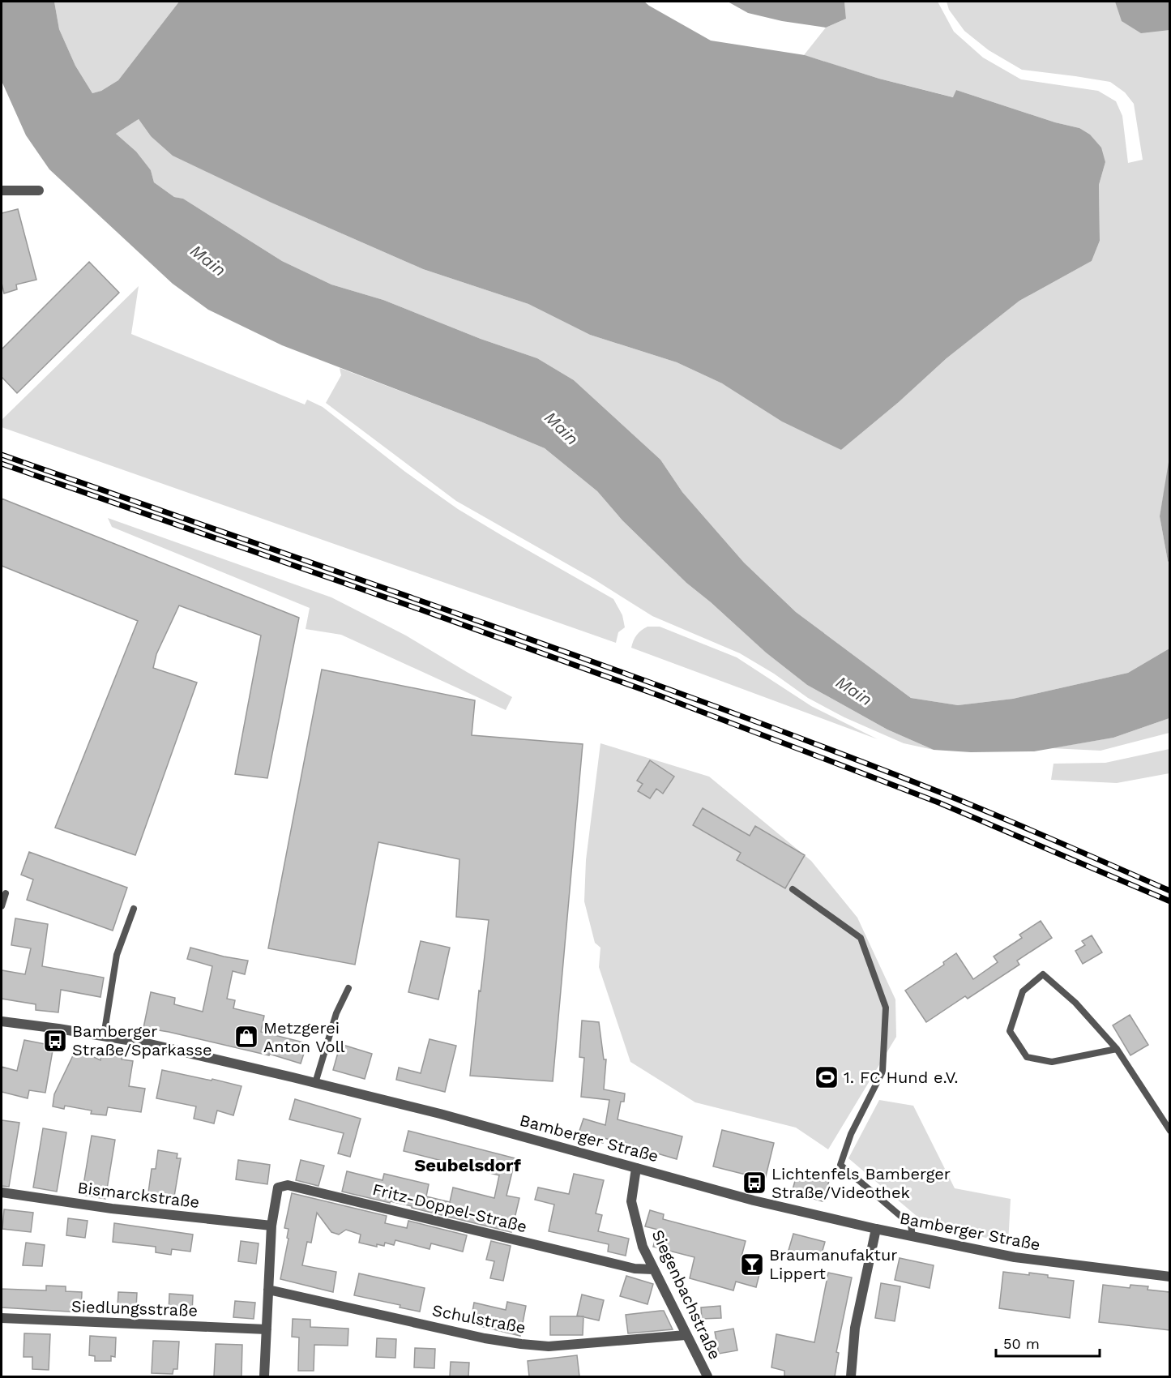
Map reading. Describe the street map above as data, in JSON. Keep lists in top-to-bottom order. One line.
{"streets":{"street":["Bamberger Straße","Bismarckstraße","Fritz-Doppel-Straße","Siegenbachstraße","Siedlungsstraße","Schulstraße"]},"crossings":[["Bamberger Straße","Siegenbachstraße"],["Bismarckstraße","Fritz-Doppel-Straße"],["Fritz-Doppel-Straße","Siegenbachstraße"],["Siegenbachstraße","Schulstraße"]],"districts":["Seubelsdorf"],"water":["Main"],"places":{"shop":["Metzgerei Anton Voll"],"bus stop":["Bamberger Straße/Sparkasse","Lichtenfels Bamberger Straße/Videothek"],"sports":["1. FC Hund e.V."],"bar":["Braumanufaktur Lippert"]},"scale_bar":"50 m"}
